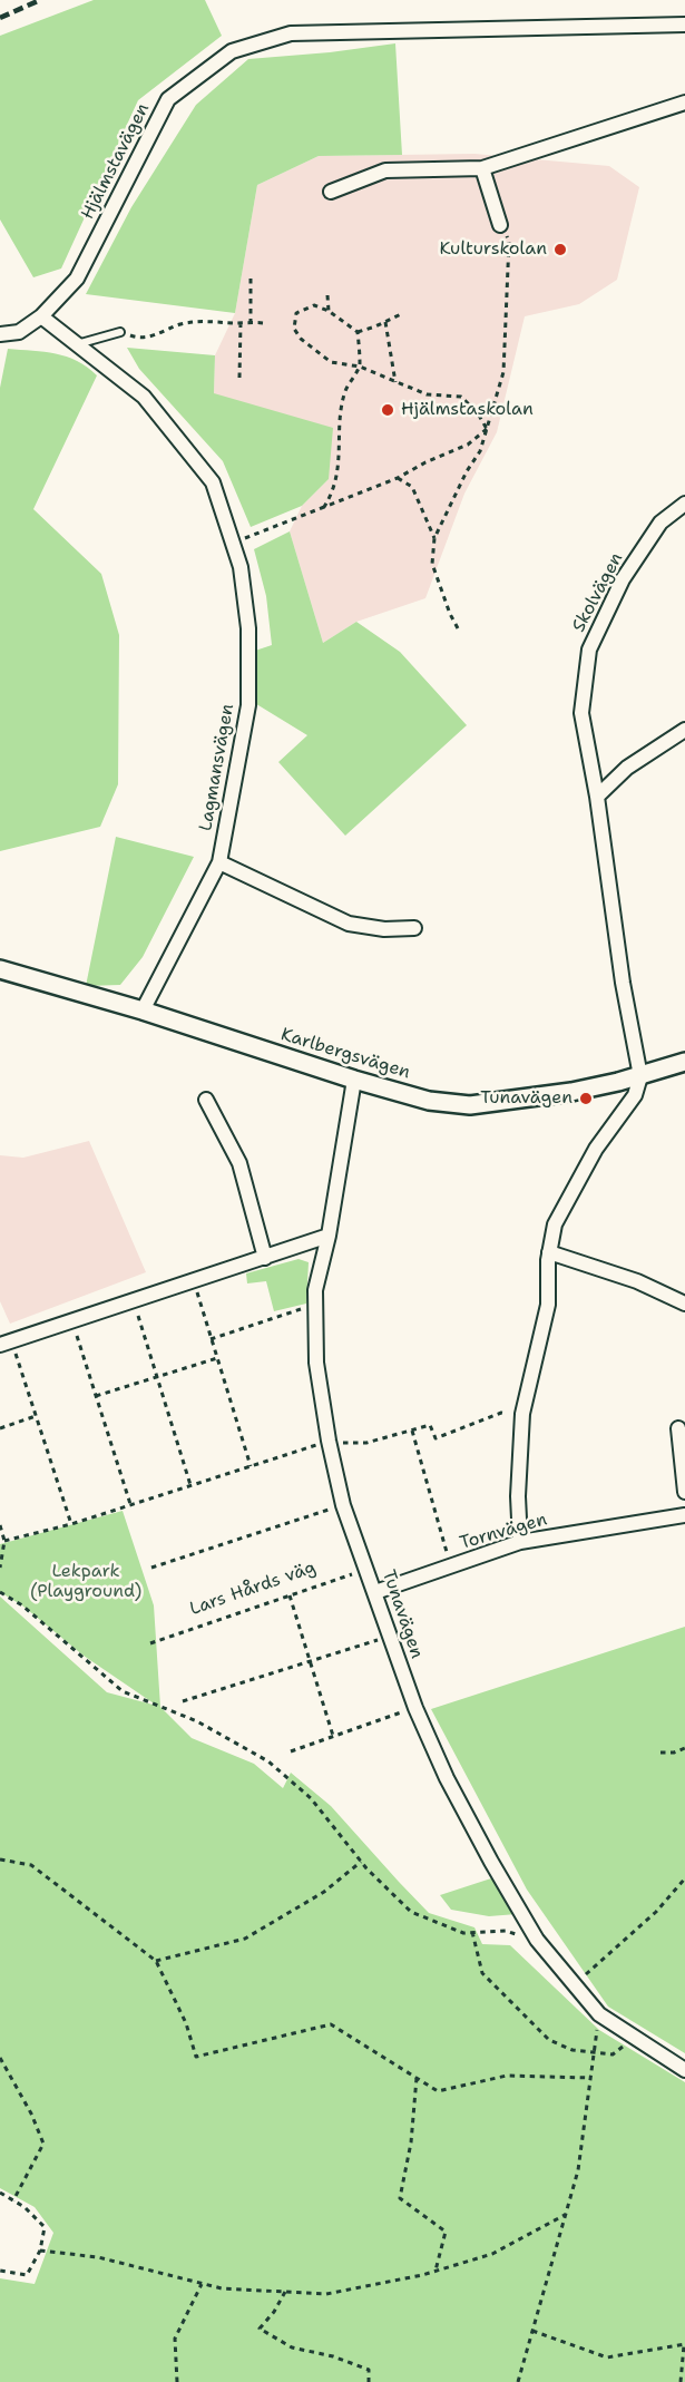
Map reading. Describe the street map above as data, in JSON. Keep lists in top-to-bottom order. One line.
{"streets":{"street":["Hjälmstavägen","Skolvägen","Lagmansvägen","Karlbergsvägen","Tornvägen","Tunavägen"],"path":["Lars Hårds väg"]},"crossings":[["Hjälmstavägen","Lagmansvägen"],["Skolvägen","Karlbergsvägen"],["Lagmansvägen","Karlbergsvägen"],["Karlbergsvägen","Tunavägen"],["Tornvägen","Tunavägen"],["Lars Hårds väg","Tunavägen"]],"parks":["Lekpark (Playground)"],"places":["Kulturskolan","Hjälmstaskolan","Tunavägen"]}
